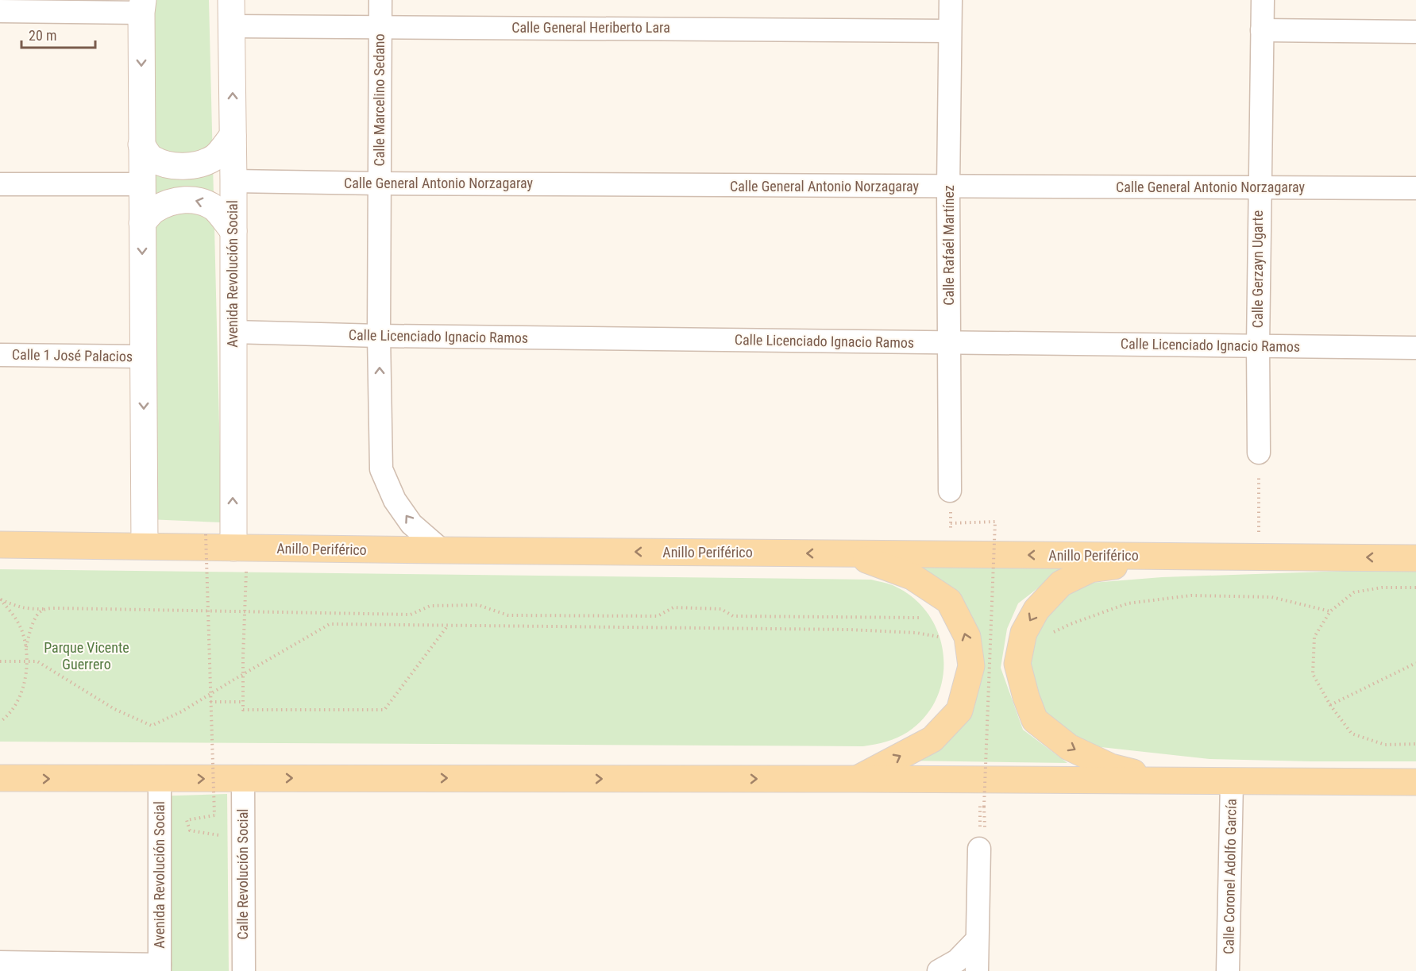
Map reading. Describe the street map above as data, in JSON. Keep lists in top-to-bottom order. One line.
{"streets":{"main road":["Anillo Periférico"],"street":["Calle General Heriberto Lara","Calle Marcelino Sedano","Calle General Antonio Norzagaray","Calle Rafaél Martínez","Calle Gerzayn Ugarte","Avenida Revolución Social","Calle Licenciado Ignacio Ramos","Calle 1 José Palacios","Calle Revolución Social","Calle Coronel Adolfo García"]},"crossings":[["Calle General Heriberto Lara","Calle Marcelino Sedano"],["Calle General Heriberto Lara","Calle Rafaél Martínez"],["Calle General Heriberto Lara","Avenida Revolución Social"],["Calle Marcelino Sedano","Calle General Antonio Norzagaray"],["Calle Marcelino Sedano","Calle Licenciado Ignacio Ramos"],["Calle Marcelino Sedano","Anillo Periférico"],["Calle General Antonio Norzagaray","Calle Rafaél Martínez"],["Calle General Antonio Norzagaray","Calle Gerzayn Ugarte"],["Calle General Antonio Norzagaray","Avenida Revolución Social"],["Calle Rafaél Martínez","Calle Licenciado Ignacio Ramos"],["Calle Gerzayn Ugarte","Calle Licenciado Ignacio Ramos"],["Avenida Revolución Social","Calle Licenciado Ignacio Ramos"],["Avenida Revolución Social","Anillo Periférico"]],"one_way":["Calle Marcelino Sedano"],"parks":["Parque Vicente Guerrero"],"scale_bar":"20 m"}
